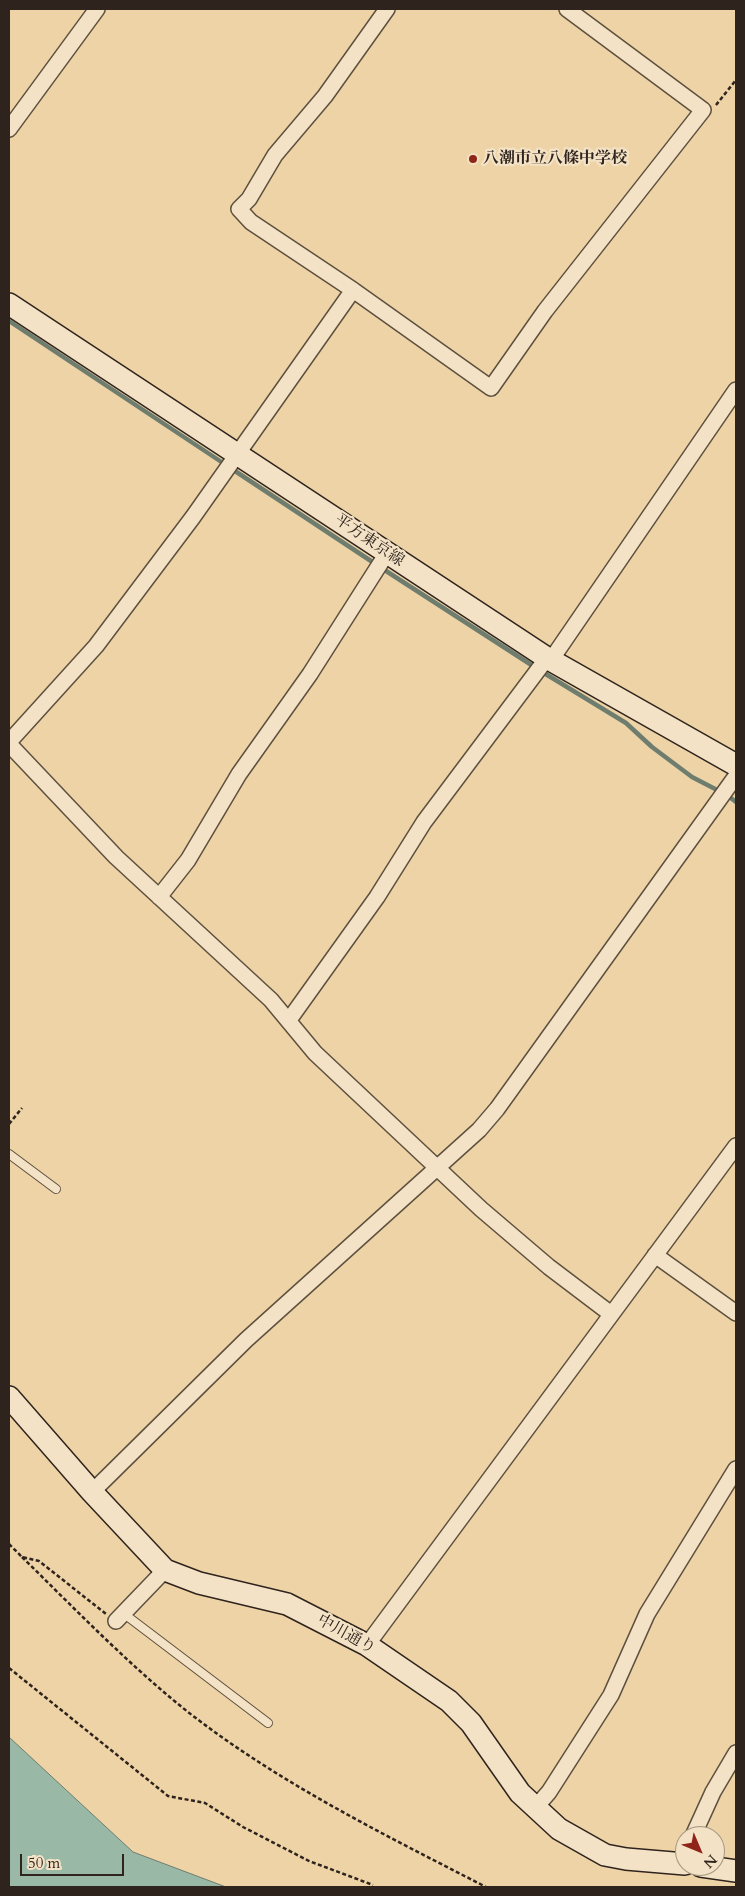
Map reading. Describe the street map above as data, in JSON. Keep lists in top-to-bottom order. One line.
{"streets":{"street":["平方東京線","中川通り"]},"places":["八潮市立八條中学校"],"scale_bar":"50 m","north":"bottom right"}
